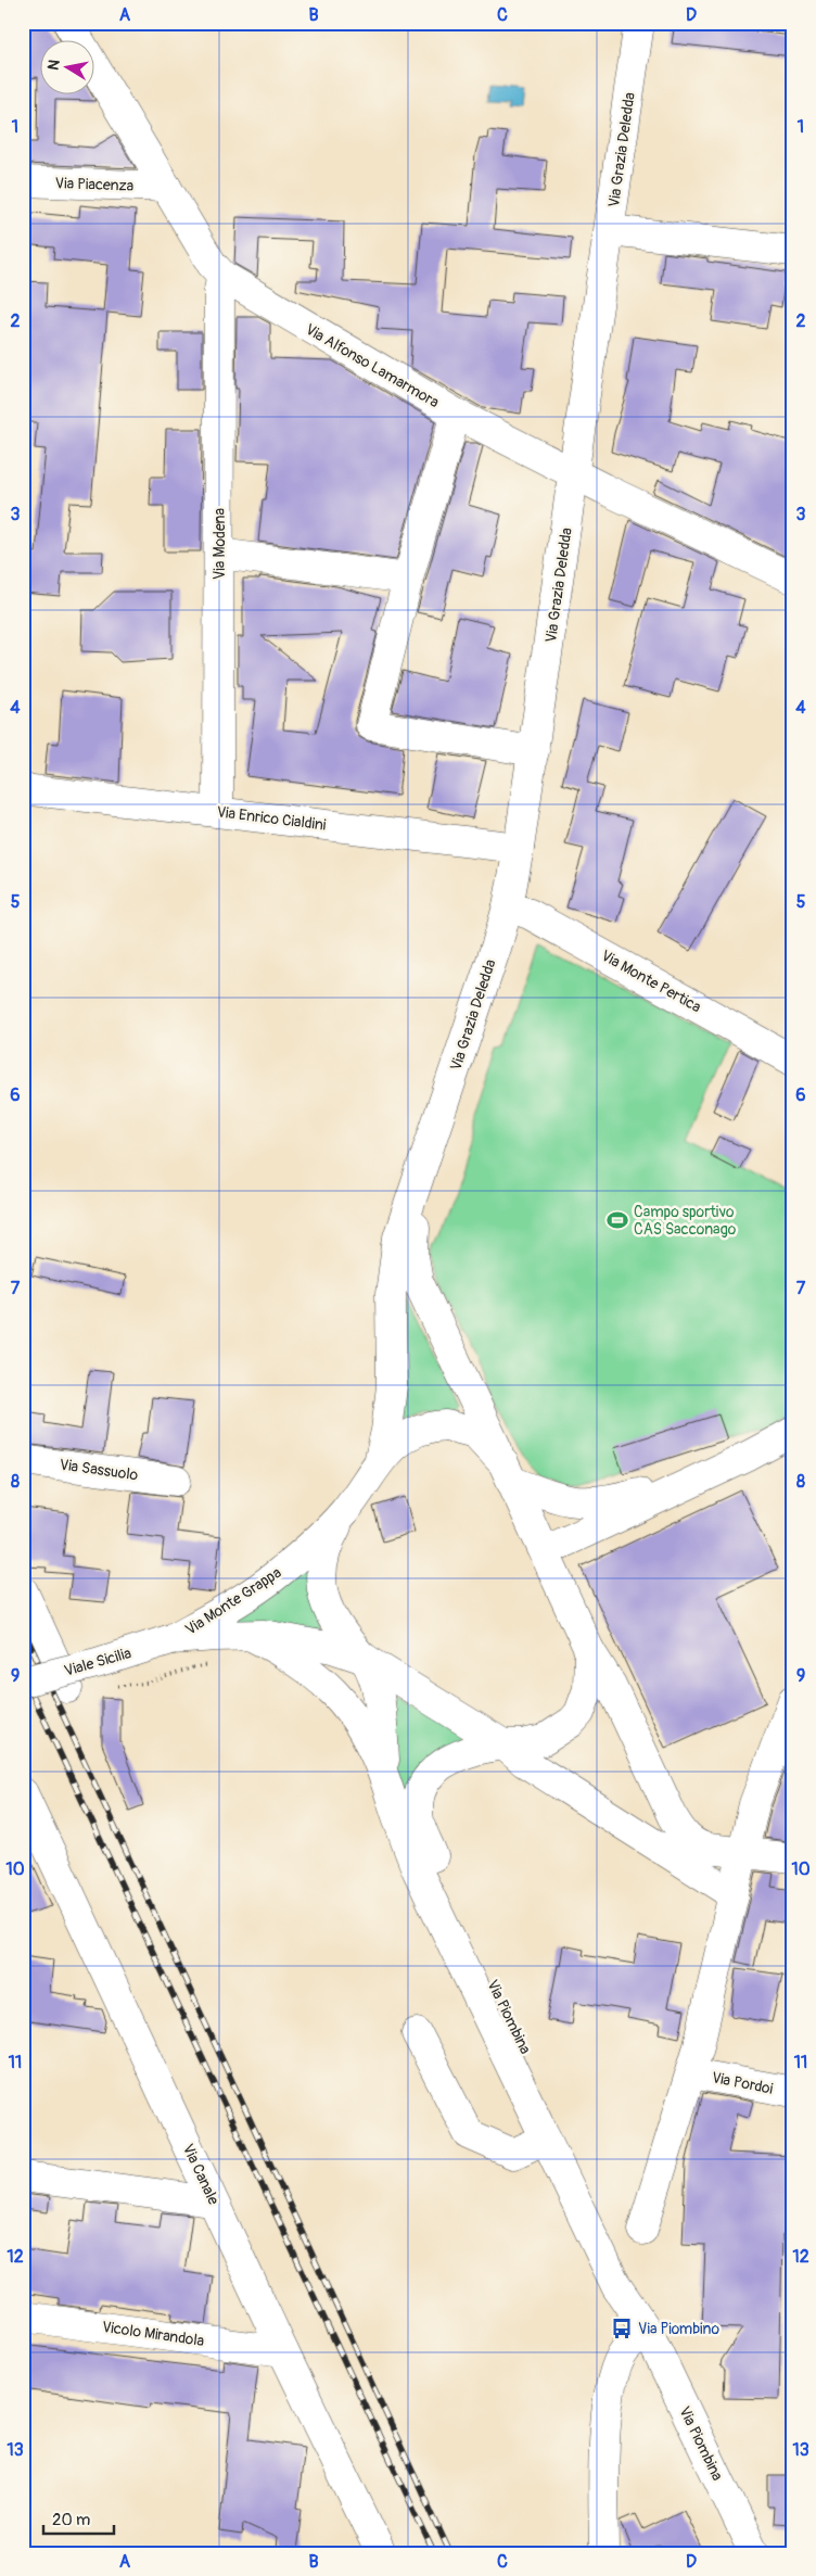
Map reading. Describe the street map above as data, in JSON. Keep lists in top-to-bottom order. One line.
{"streets":{"street":["Via Grazia Deledda","Via Piacenza","Via Alfonso Lamarmora","Via Modena","Via Enrico Cialdini","Via Monte Pertica","Via Sassuolo","Via Monte Grappa","Viale Sicilia","Via Piombina","Via Pordoi","Via Canale","Vicolo Mirandola"]},"crossings":[["Via Grazia Deledda","Via Alfonso Lamarmora"],["Via Grazia Deledda","Via Enrico Cialdini"],["Via Grazia Deledda","Via Monte Pertica"],["Via Grazia Deledda","Via Monte Grappa"],["Via Piacenza","Via Alfonso Lamarmora"],["Via Alfonso Lamarmora","Via Modena"],["Via Modena","Via Enrico Cialdini"],["Via Monte Grappa","Viale Sicilia"],["Via Monte Grappa","Via Piombina"],["Via Canale","Vicolo Mirandola"]],"places":{"sports":["Campo sportivo CAS Sacconago"],"bus stop":["Via Piombino"]},"scale_bar":"20 m","north":"left","grid":{"columns":["A","B","C","D"],"rows":["1","2","3","4","5","6","7","8","9","10","11","12","13"]}}
